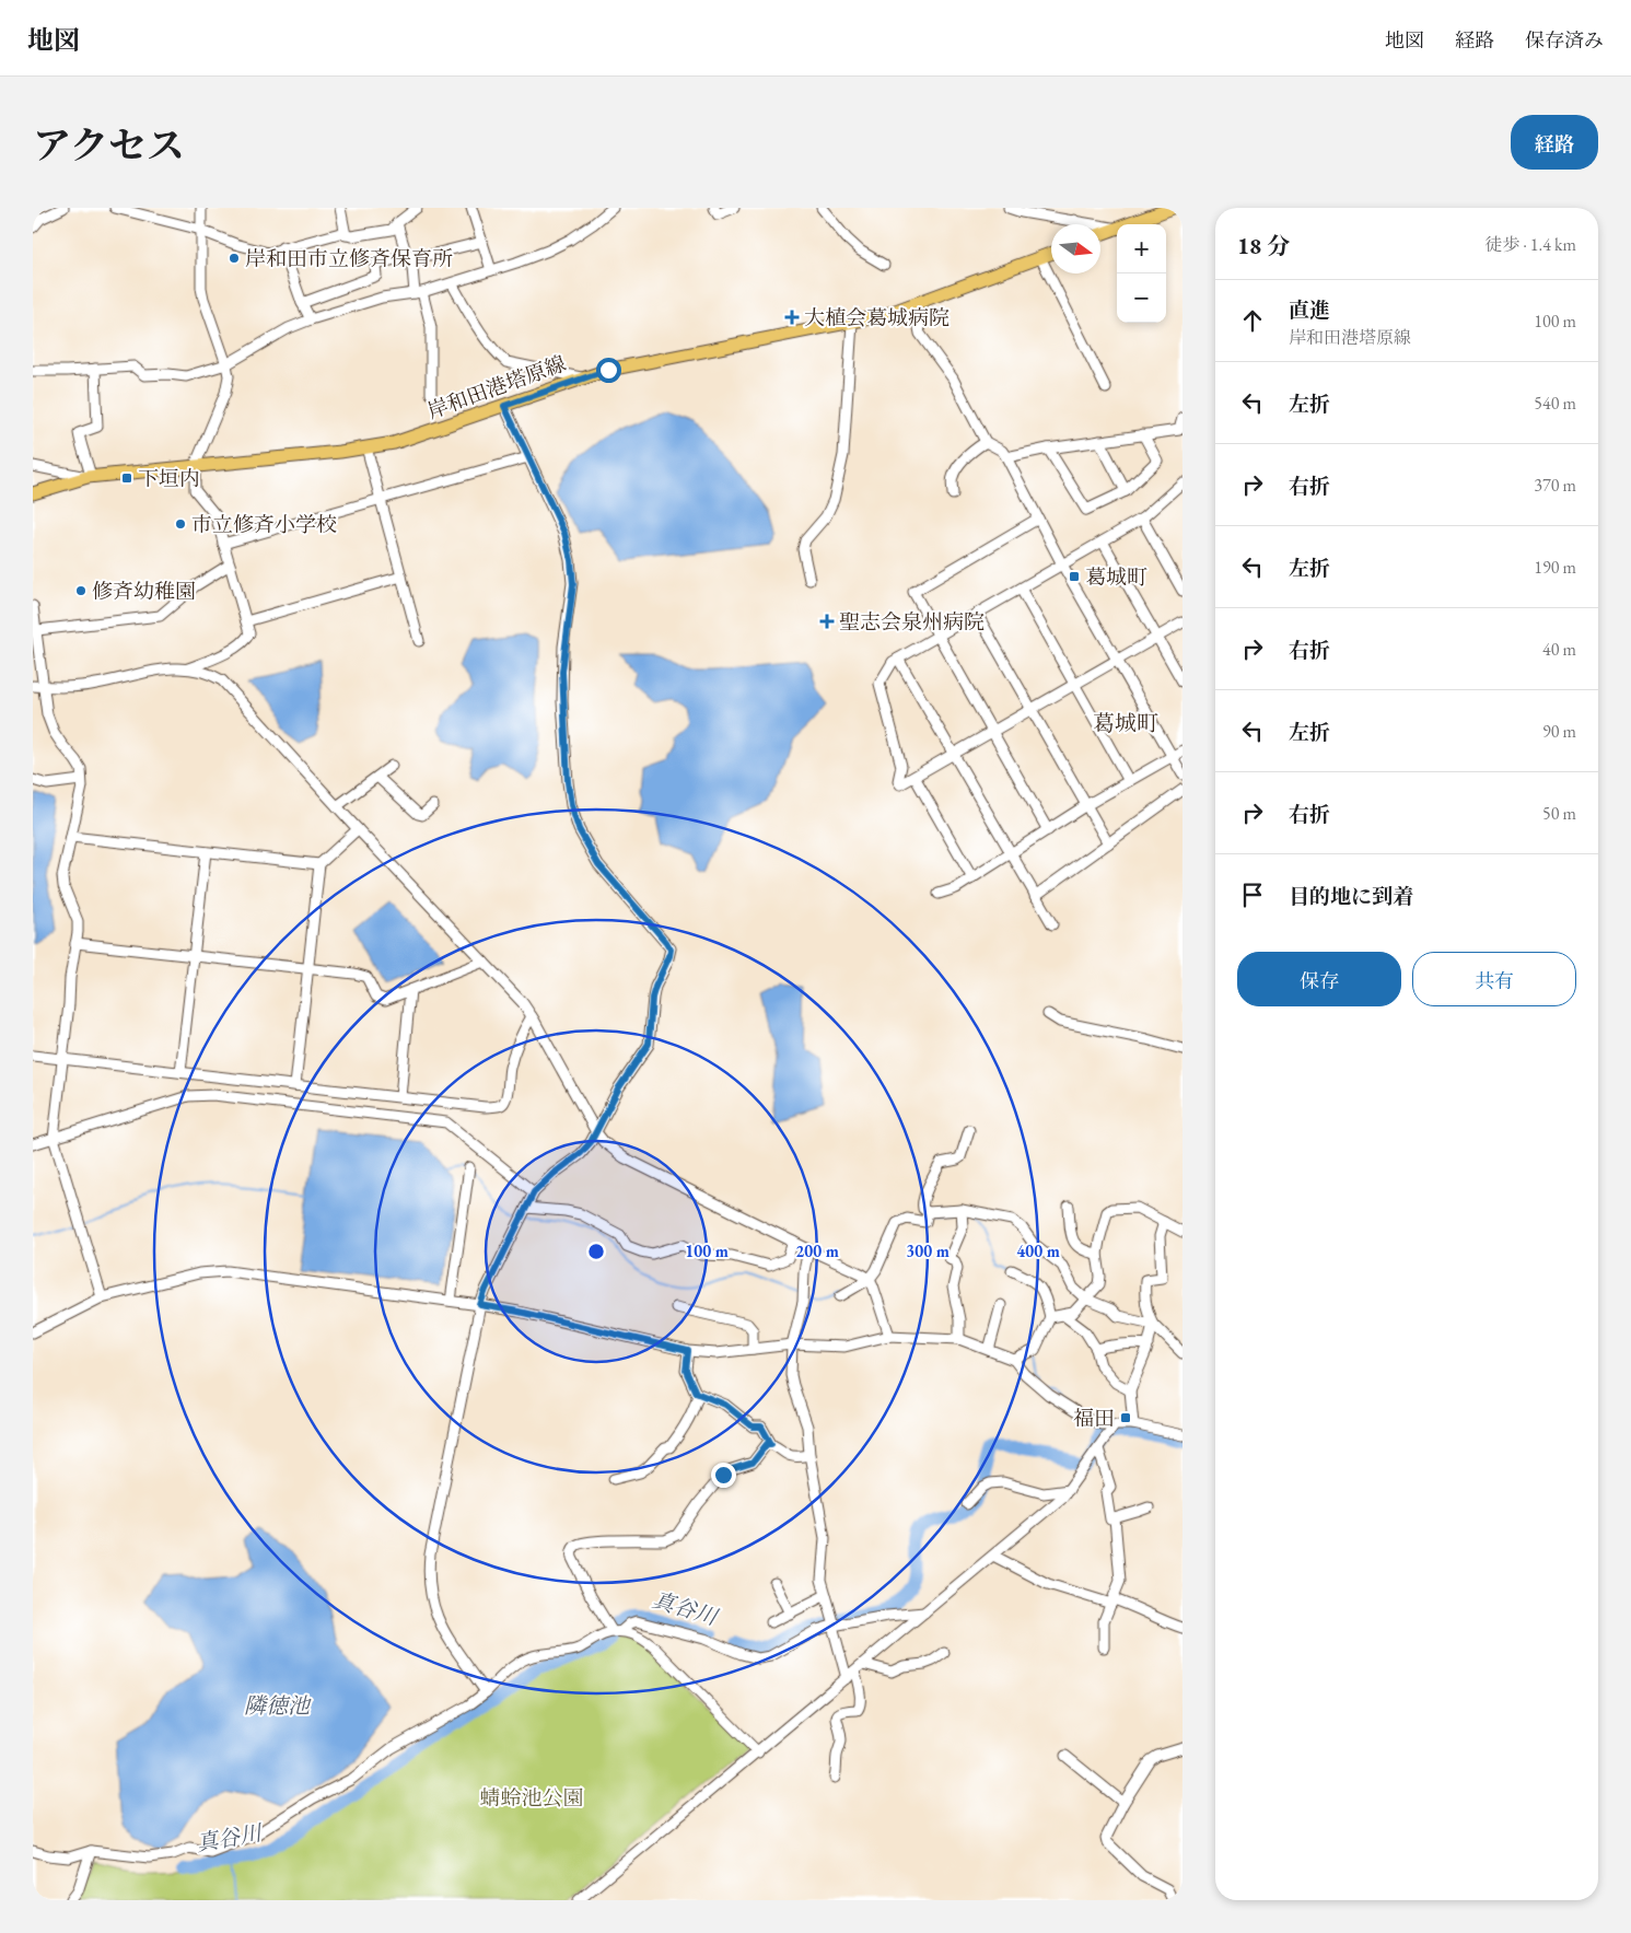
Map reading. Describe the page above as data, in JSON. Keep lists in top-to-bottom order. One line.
{"streets":{"main road":["岸和田港塔原線"]},"districts":["葛城町"],"water":["真谷川","隣徳池"],"parks":["蜻蛉池公園"],"places":{"other":["岸和田市立修斉保育所","市立修斉小学校","修斉幼稚園"],"health":["大植会葛城病院","聖志会泉州病院"],"transit":["下垣内","葛城町","福田"]},"north":"right","page":{"header":"地図","nav":["地図","経路","保存済み"],"title":"アクセス","buttons":["経路",["保存","共有"]],"heading":["18 分","徒歩 · 1.4 km"],"map_buttons":["+","−"],"list":[["直進","岸和田港塔原線","100 m"],["左折","540 m"],["右折","370 m"],["左折","190 m"],["右折","40 m"],["左折","90 m"],["右折","50 m"],"目的地に到着"]},"rings":["100 m","200 m","300 m","400 m"]}
